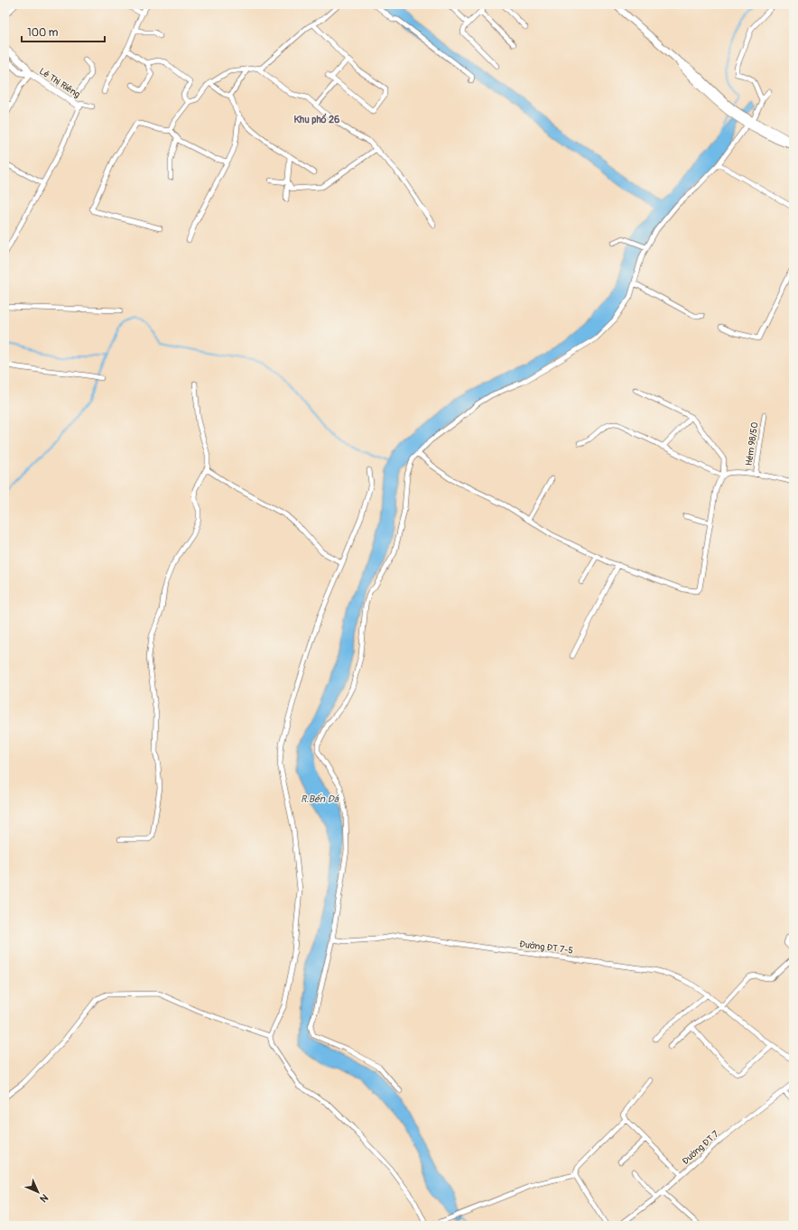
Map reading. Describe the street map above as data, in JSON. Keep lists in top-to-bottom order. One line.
{"streets":{"main road":["Lê Thị Riêng"],"street":["Hẻm 98/50","Đường ĐT 7-5","Đường ĐT 7"]},"districts":["Khu phố 26"],"water":["R.Bến Đá"],"scale_bar":"100 m","north":"bottom right"}
